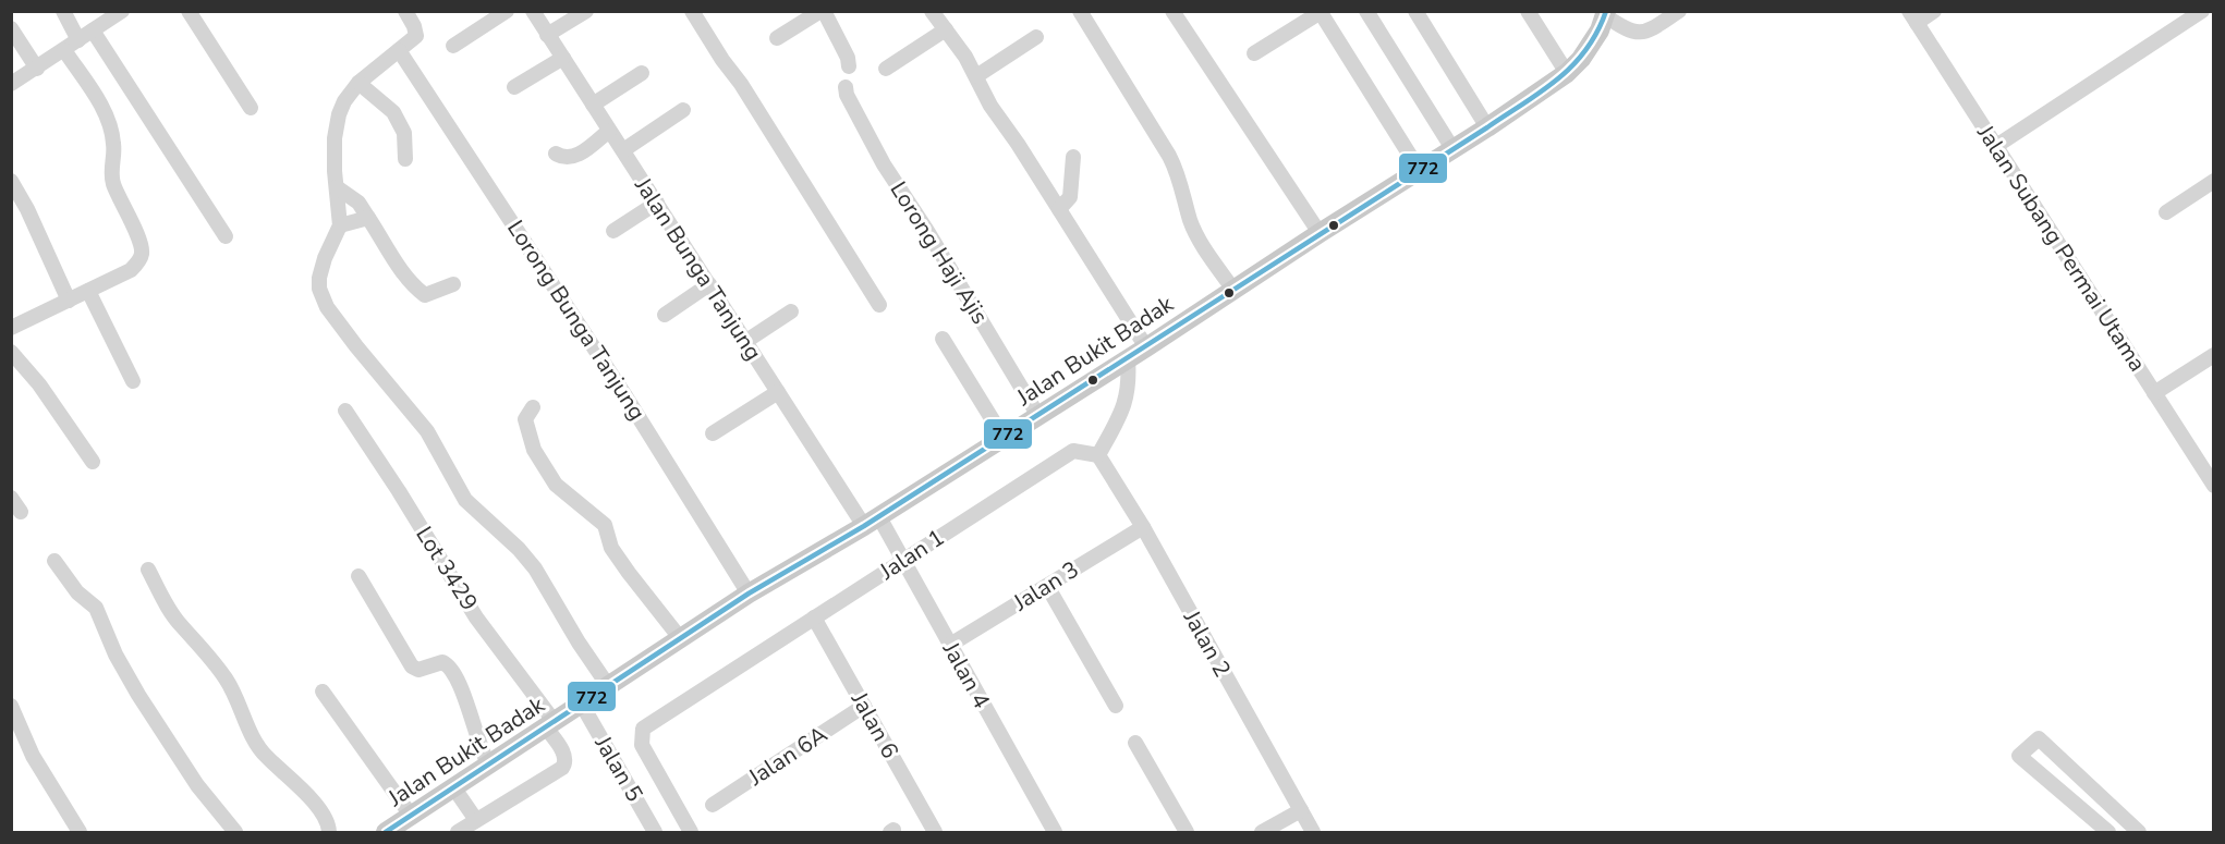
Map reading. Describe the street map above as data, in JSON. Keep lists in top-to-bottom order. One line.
{"streets":{"main road":["Jalan Bukit Badak"],"street":["Jalan Subang Permai Utama","Lorong Haji Ajis","Jalan Bunga Tanjung","Lorong Bunga Tanjung","Jalan 1","Lot 3429","Jalan 3","Jalan 2","Jalan 4","Jalan 6","Jalan 6A","Jalan 5"]},"crossings":[["Lorong Haji Ajis","Jalan Bukit Badak"],["Jalan Bunga Tanjung","Jalan Bukit Badak"],["Jalan Bunga Tanjung","Jalan 4"],["Lorong Bunga Tanjung","Jalan Bukit Badak"],["Jalan Bukit Badak","Lot 3429"],["Jalan Bukit Badak","Jalan 4"],["Jalan Bukit Badak","Jalan 5"],["Jalan 1","Jalan 2"],["Jalan 1","Jalan 4"],["Jalan 1","Jalan 6"],["Jalan 3","Jalan 2"],["Jalan 3","Jalan 4"],["Jalan 6","Jalan 6A"]],"lines":["transit line 772"]}
